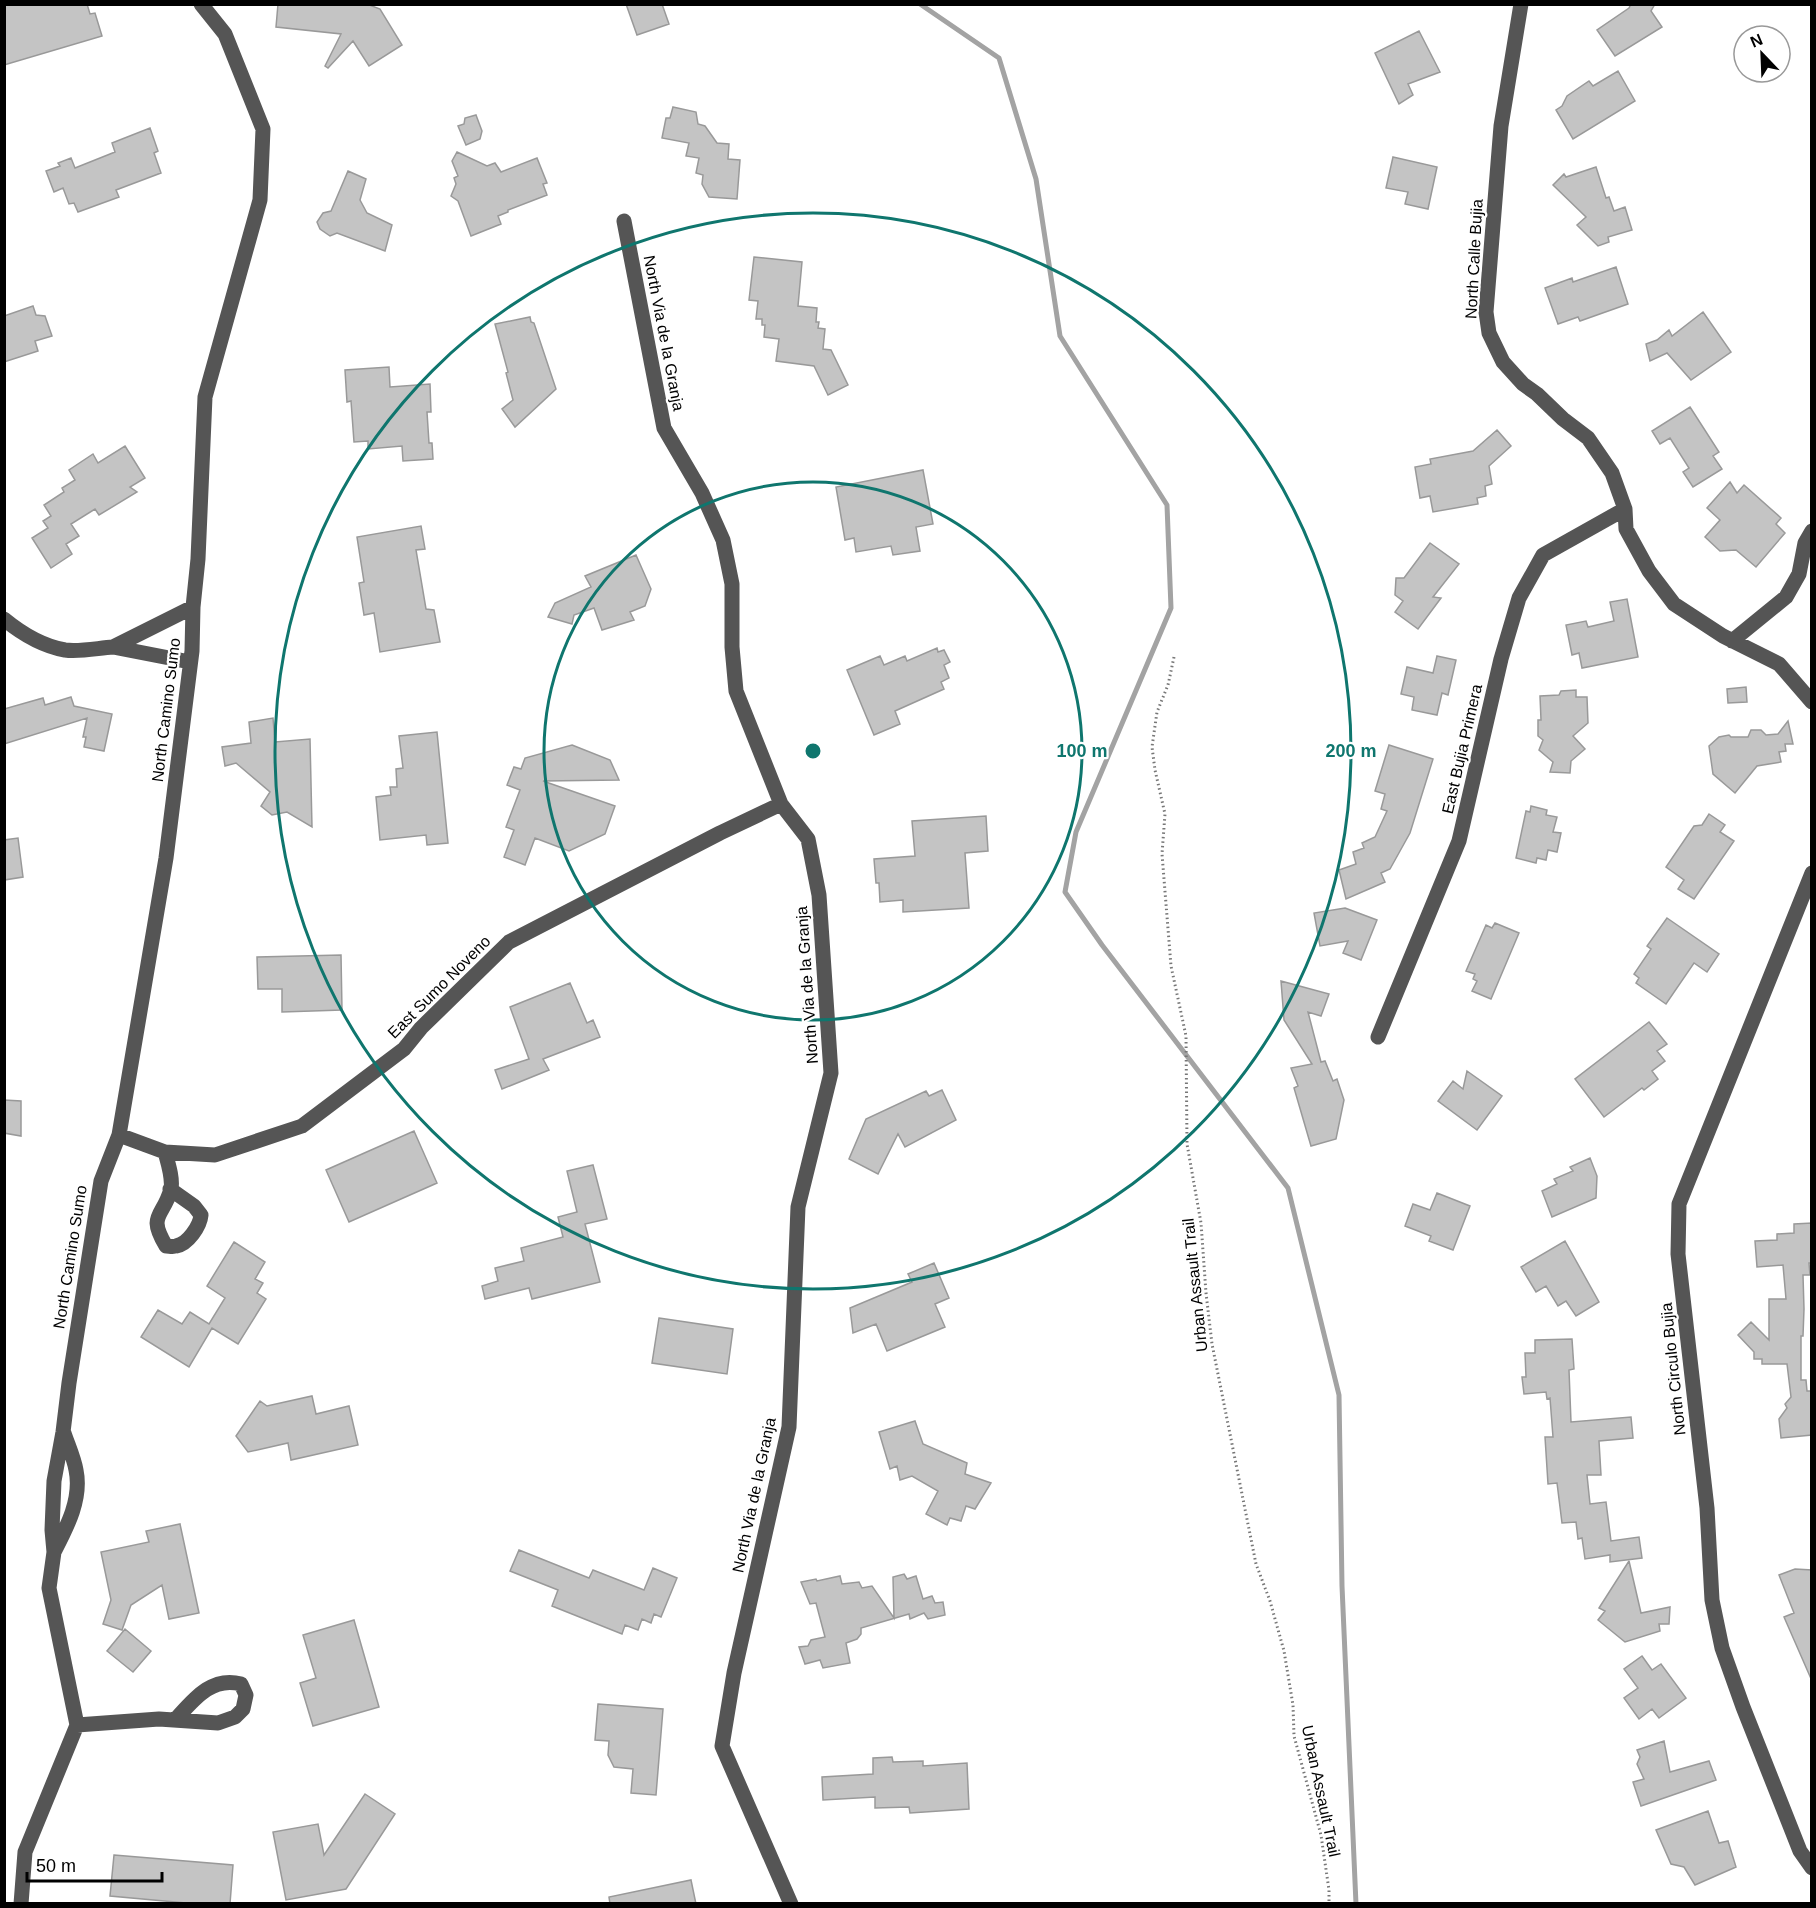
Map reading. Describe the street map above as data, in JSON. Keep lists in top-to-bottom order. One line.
{"streets":{"street":["North Calle Bujia","North Via de la Granja","North Camino Sumo","East Bujia Primera","East Sumo Noveno","North Circulo Bujia"],"path":["Urban Assault Trail"]},"crossings":[["North Calle Bujia","East Bujia Primera"],["North Via de la Granja","East Sumo Noveno"],["North Camino Sumo","East Sumo Noveno"]],"scale_bar":"50 m","north":"top left","rings":["100 m","200 m"]}
